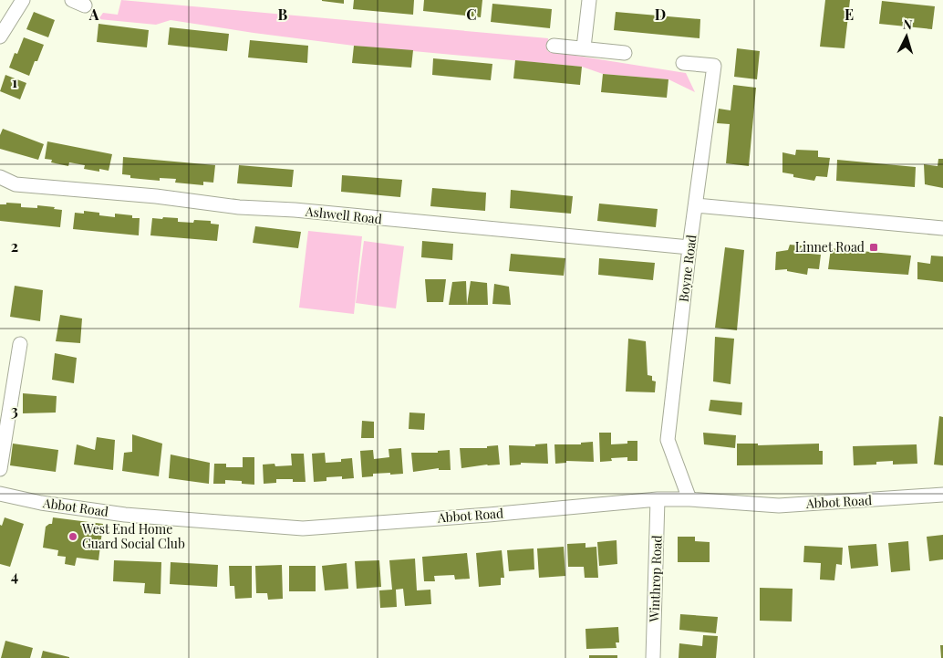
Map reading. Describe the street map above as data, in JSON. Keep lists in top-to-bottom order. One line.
{"streets":{"street":["Ashwell Road","Boyne Road","Abbot Road","Winthrop Road"]},"crossings":[["Ashwell Road","Boyne Road"],["Boyne Road","Abbot Road"],["Abbot Road","Winthrop Road"]],"places":{"transit":["Linnet Road"],"other":["West End Home Guard Social Club"]},"north":"top","grid":{"columns":["A","B","C","D","E"],"rows":["1","2","3","4"]}}
